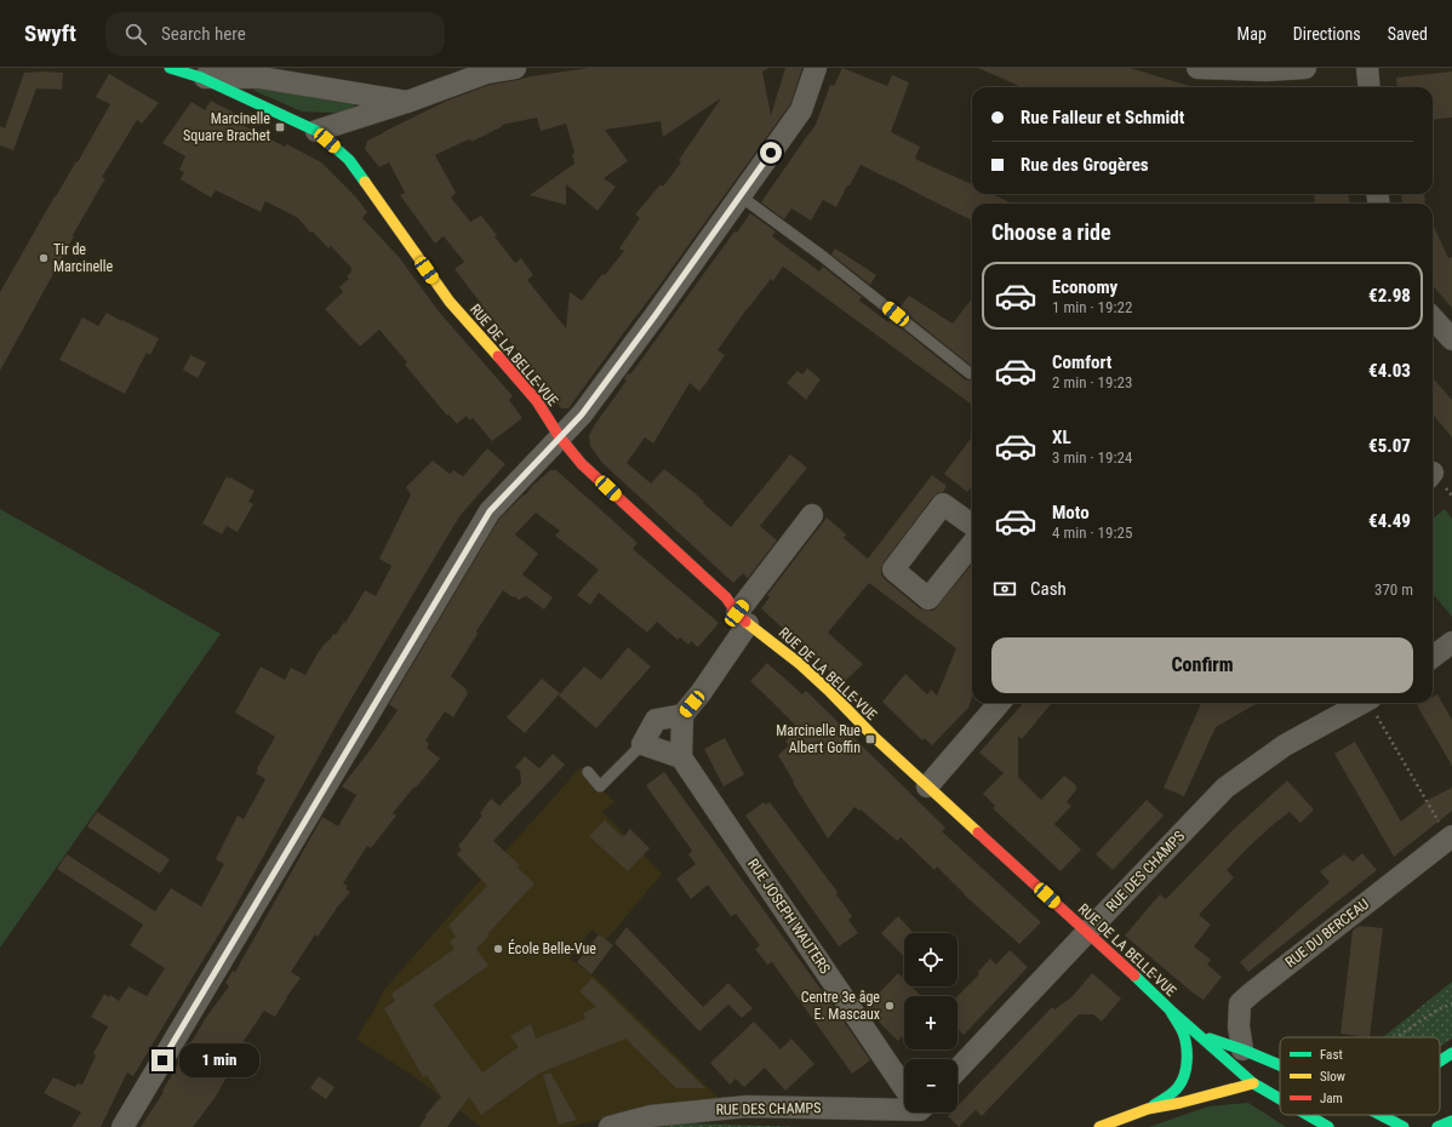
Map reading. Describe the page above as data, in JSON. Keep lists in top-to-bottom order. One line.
{"streets":{"main road":["RUE DE LA BELLE-VUE"],"street":["RUE DES CHAMPS","RUE JOSEPH WAUTERS","RUE DU BERCEAU"]},"crossings":[["RUE DE LA BELLE-VUE","RUE DES CHAMPS"],["RUE DE LA BELLE-VUE","RUE DU BERCEAU"]],"places":{"transit":["Marcinelle Square Brachet","Marcinelle Rue Albert Goffin"],"other":["Tir de Marcinelle","École Belle-Vue","Centre 3e âge E. Mascaux"]},"legend":["Fast","Slow","Jam"],"page":{"header":"Swyft","search":"Search here","nav":["Map","Directions","Saved"],"banner":["Rue Falleur et Schmidt","Rue des Grogères"],"heading":"Choose a ride","list":[{"name":"Economy","note":"1 min · 19:22","value":"€2.98"},{"name":"Comfort","note":"2 min · 19:23","value":"€4.03"},{"name":"XL","note":"3 min · 19:24","value":"€5.07"},{"name":"Moto","note":"4 min · 19:25","value":"€4.49"}],"pay":["Cash","370 m"],"buttons":"Confirm","map_buttons":["+","−"],"bubble":"1 min"}}
